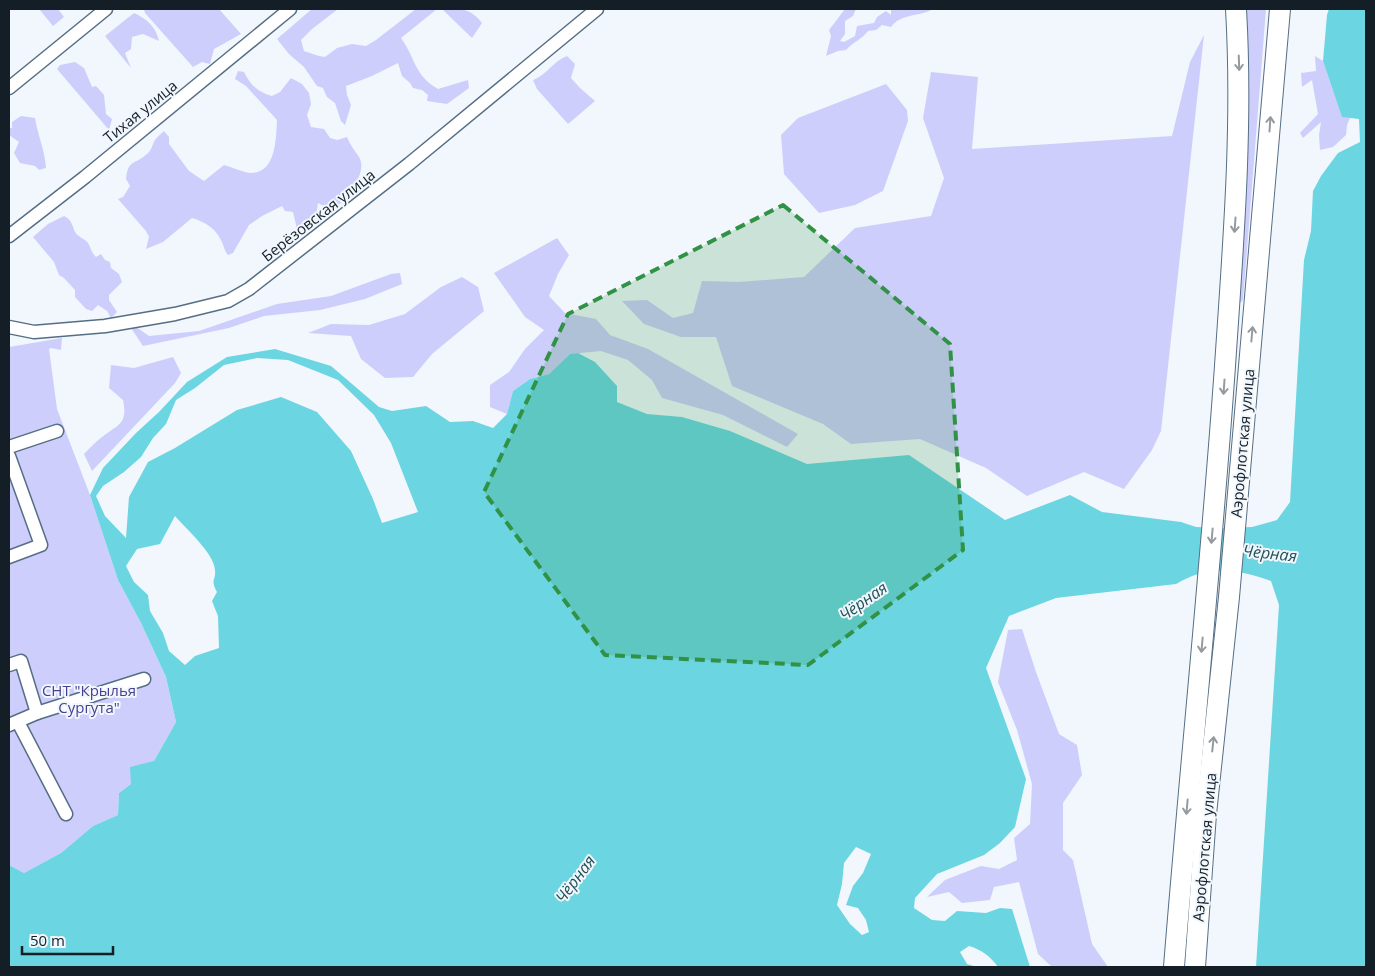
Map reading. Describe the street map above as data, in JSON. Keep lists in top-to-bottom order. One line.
{"streets":{"main road":["Аэрофлотская улица"],"street":["Тихая улица","Берёзовская улица"]},"water":["Чёрная"],"parks":["CНТ \"Крылья Сургута\""],"scale_bar":"50 m"}
